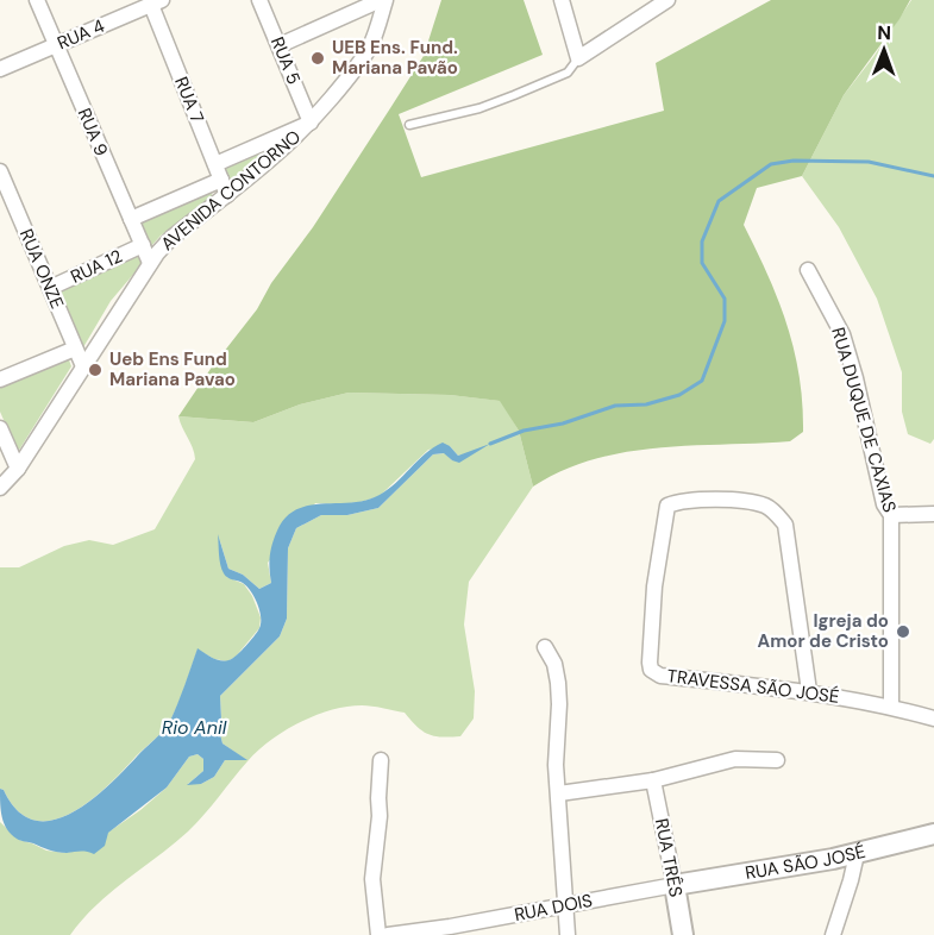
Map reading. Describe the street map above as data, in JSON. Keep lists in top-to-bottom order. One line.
{"streets":{"street":["RUA 4","RUA 5","RUA 7","RUA 9","AVENIDA CONTORNO","RUA 12","RUA ONZE","RUA DUQUE DE CAXIAS","TRAVESSA SÃO JOSÉ","RUA TRÊS","RUA SÃO JOSÉ","RUA DOIS"]},"crossings":[["RUA 4","RUA 7"],["RUA 4","RUA 9"],["RUA 5","AVENIDA CONTORNO"],["RUA 7","AVENIDA CONTORNO"],["RUA 9","AVENIDA CONTORNO"],["RUA 9","RUA 12"],["AVENIDA CONTORNO","RUA ONZE"],["RUA 12","RUA ONZE"],["RUA DUQUE DE CAXIAS","TRAVESSA SÃO JOSÉ"],["RUA TRÊS","RUA SÃO JOSÉ"],["RUA TRÊS","RUA DOIS"],["RUA SÃO JOSÉ","RUA DOIS"]],"water":["Rio Anil"],"places":["UEB Ens. Fund. Mariana Pavão","Ueb Ens Fund Mariana Pavao","Igreja do Amor de Cristo"],"north":"top"}
